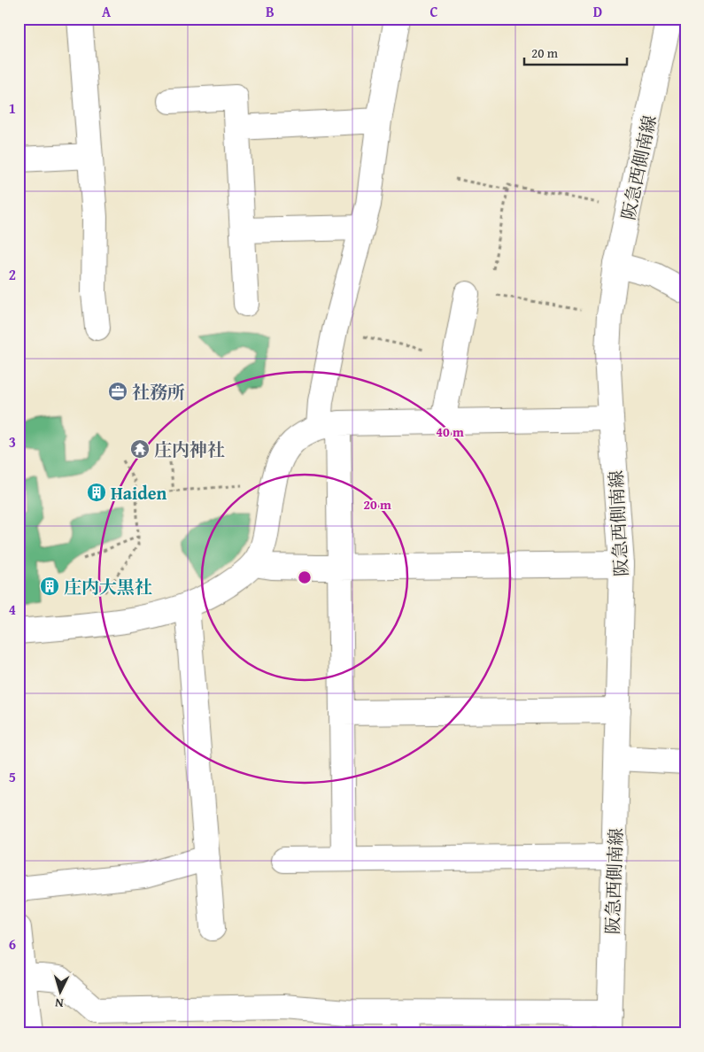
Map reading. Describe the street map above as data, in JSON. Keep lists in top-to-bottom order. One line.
{"streets":{"street":["阪急西側南線"]},"places":{"office":["社務所"],"temple":["庄内神社"],"building":["Haiden","庄内大黒社"]},"scale_bar":"20 m","north":"bottom","grid":{"columns":["A","B","C","D"],"rows":["1","2","3","4","5","6"]},"rings":["40 m","20 m"]}
